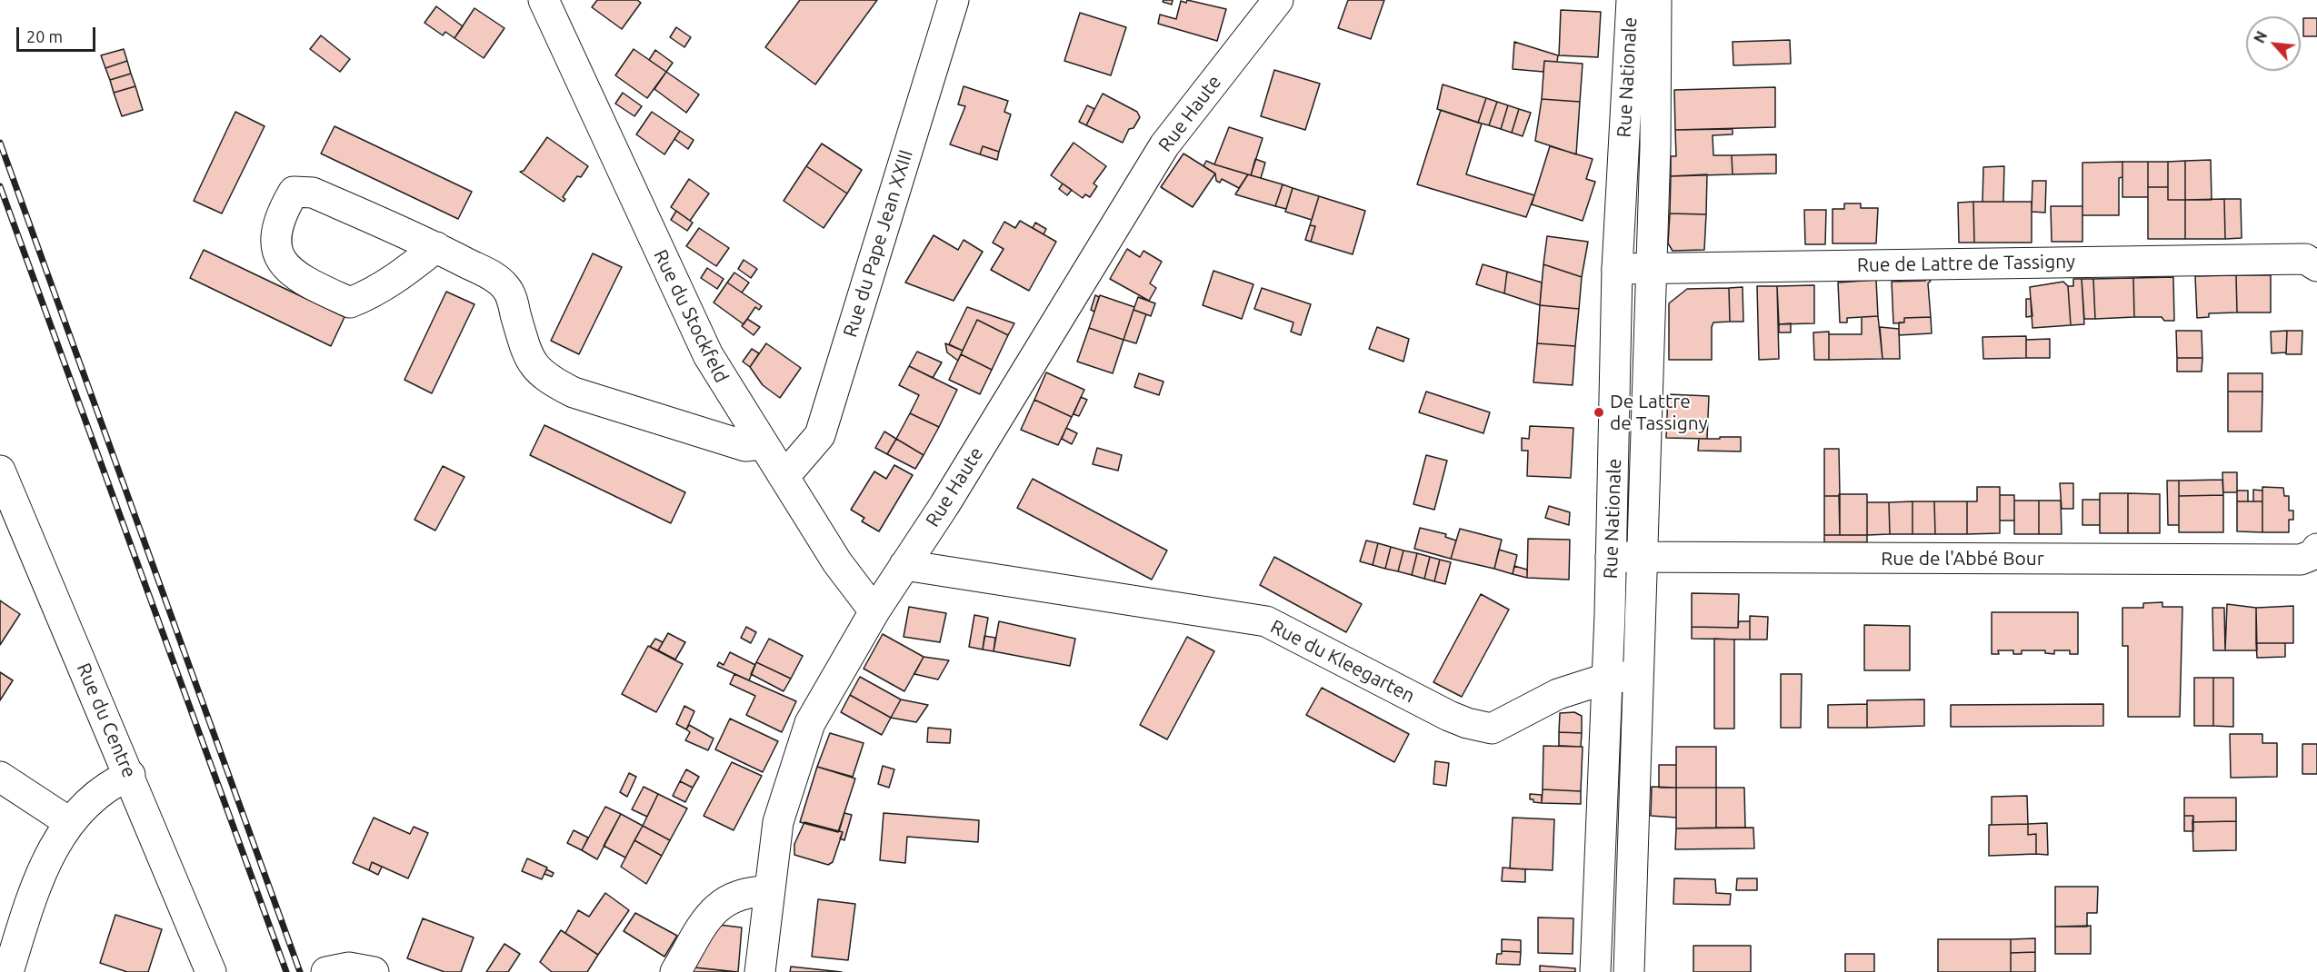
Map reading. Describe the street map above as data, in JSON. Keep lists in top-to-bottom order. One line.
{"streets":{"street":["Rue Nationale","Rue Haute","Rue du Pape Jean XXIII","Rue de Lattre de Tassigny","Rue du Stockfeld","Rue de l'Abbé Bour","Rue du Kleegarten","Rue du Centre"]},"crossings":[["Rue Nationale","Rue de Lattre de Tassigny"],["Rue Nationale","Rue de l'Abbé Bour"],["Rue Nationale","Rue du Kleegarten"],["Rue Haute","Rue du Stockfeld"],["Rue Haute","Rue du Kleegarten"],["Rue du Pape Jean XXIII","Rue du Stockfeld"]],"places":["De Lattre de Tassigny"],"scale_bar":"20 m","north":"top left"}
